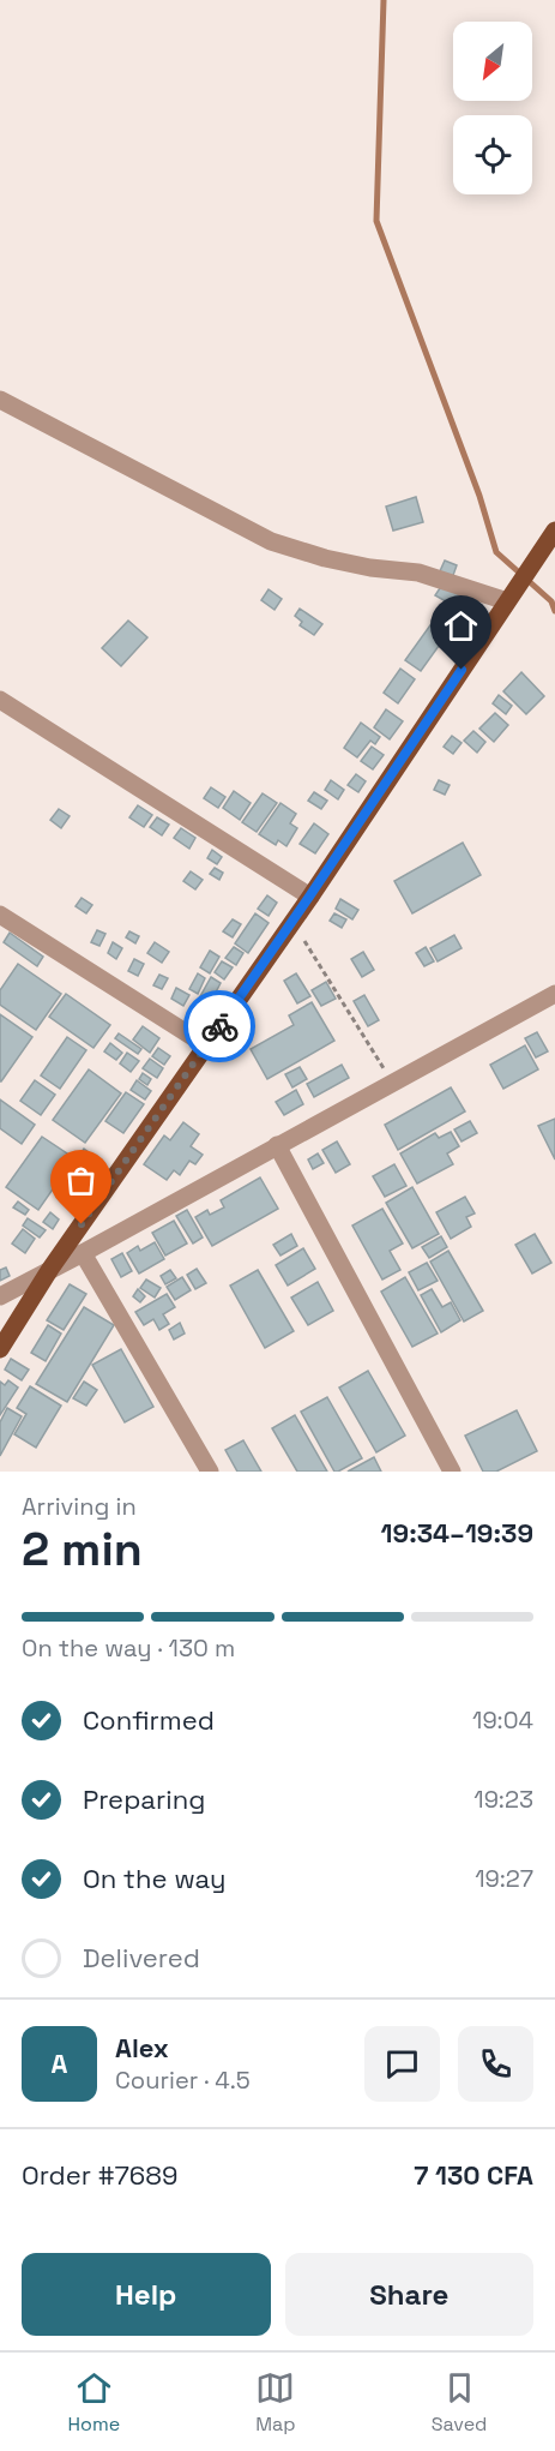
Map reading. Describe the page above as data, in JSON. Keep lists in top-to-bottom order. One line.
{"north":"bottom left","page":{"heading":["2 min","Arriving in","19:34–19:39"],"panel":["Alex","Courier · 4.5","Order #7689","7 130 CFA"],"bar":"On the way · 130 m","list":[["Confirmed","19:04"],["Preparing","19:23"],["On the way","19:27"],"Delivered"],"round":"A","buttons":["Help","Share"],"tabs":["Home","Map","Saved"]}}
